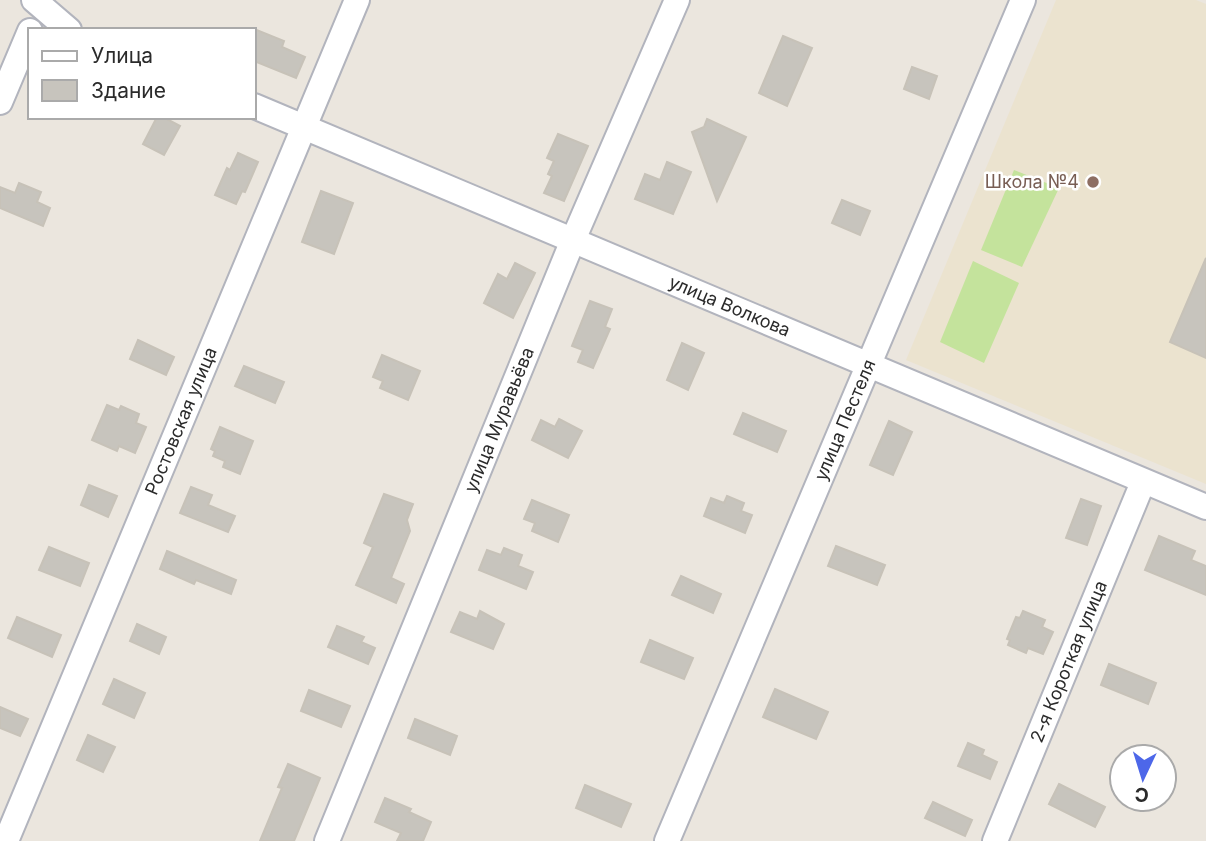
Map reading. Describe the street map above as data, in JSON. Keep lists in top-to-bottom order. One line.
{"streets":{"street":["улица Волкова","Ростовская улица","улица Муравьёва","улица Пестеля","2-я Короткая улица"]},"crossings":[["улица Волкова","Ростовская улица"],["улица Волкова","улица Муравьёва"],["улица Волкова","улица Пестеля"],["улица Волкова","2-я Короткая улица"]],"places":["Школа №4"],"legend":["Улица","Здание"],"north":"bottom"}
